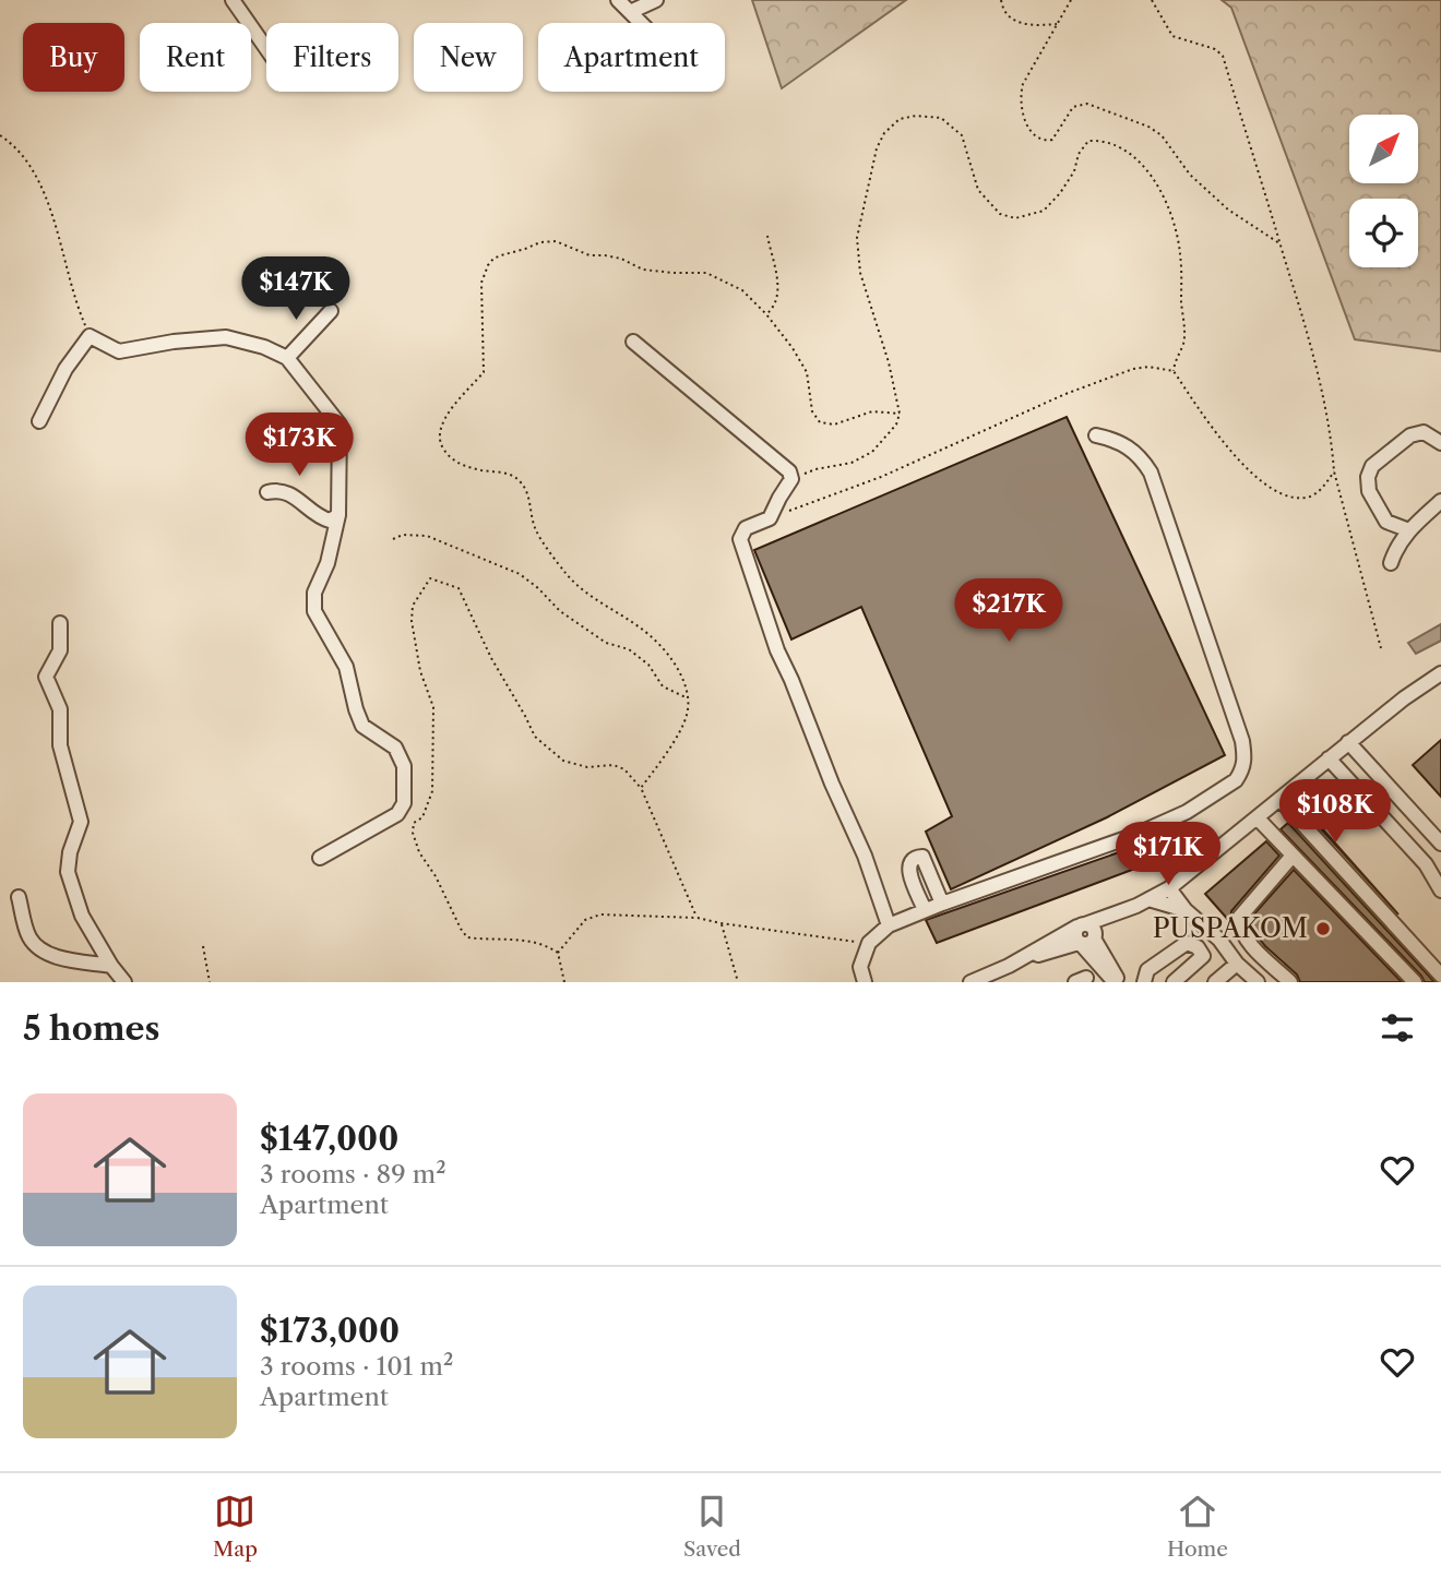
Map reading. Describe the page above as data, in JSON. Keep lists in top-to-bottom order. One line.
{"places":["PUSPAKOM"],"north":"top right","page":{"chip":["Buy","Rent","Filters","New","Apartment"],"price":["$147K","$173K","$217K","$108K","$171K"],"heading":"5 homes","list":[{"name":"$147,000","note":"3 rooms · 89 m² · Apartment"},{"name":"$173,000","note":"3 rooms · 101 m² · Apartment"}],"tabs":["Map","Saved","Home"]}}
